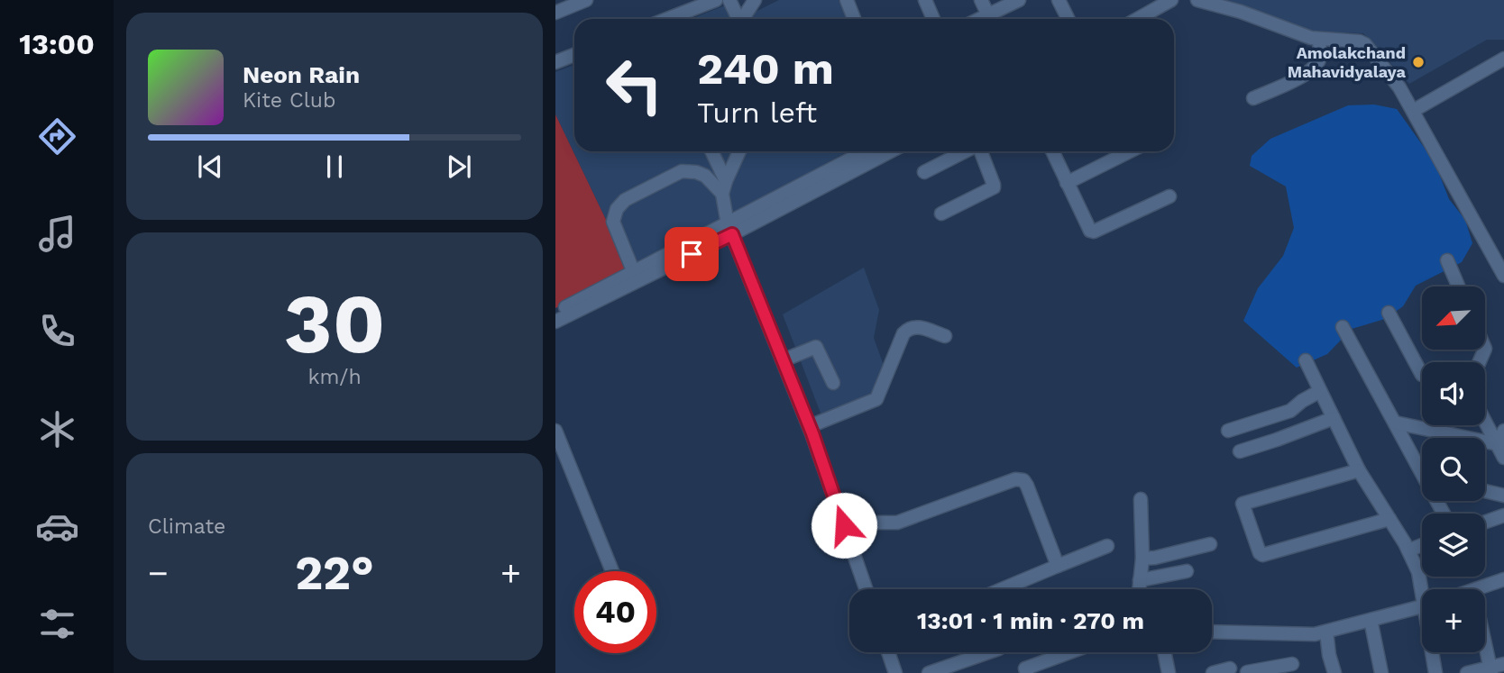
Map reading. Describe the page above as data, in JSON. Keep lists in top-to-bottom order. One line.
{"places":["Amolakchand Mahavidyalaya"],"north":"bottom left","page":{"tabs":"13:00","turn":["240 m","Turn left"],"song":["Neon Rain","Kite Club"],"tile":[["30","km/h"],"Climate"],"map_buttons":"+","heat":["−","22°","+"],"limit":"40","trip":"13:01 · 1 min · 270 m"}}
